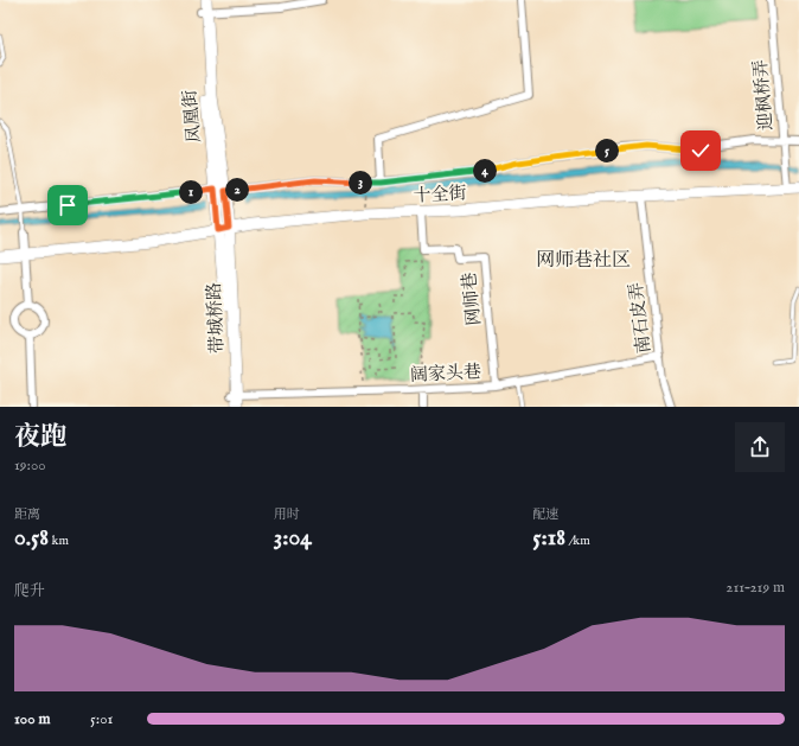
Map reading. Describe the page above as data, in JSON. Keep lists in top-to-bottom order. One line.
{"streets":{"main road":["凤凰街","十全街","带城桥路"],"street":["迎枫桥弄","网师巷","南石皮弄","阔家头巷"]},"crossings":[["迎枫桥弄","十全街"],["凤凰街","十全街"],["凤凰街","带城桥路"],["十全街","网师巷"],["十全街","带城桥路"],["十全街","南石皮弄"],["网师巷","阔家头巷"],["带城桥路","阔家头巷"],["南石皮弄","阔家头巷"]],"districts":["网师巷社区"],"page":{"pins":["5","4","3","2","1"],"heading":["夜跑","19:00"],"stats":[["距离","0.58 km"],["用时","3:04"],["配速","5:18 /km"]],"chart":["爬升","211–219 m"],"list":[{"name":"100 m","note":"5:01"}]}}
